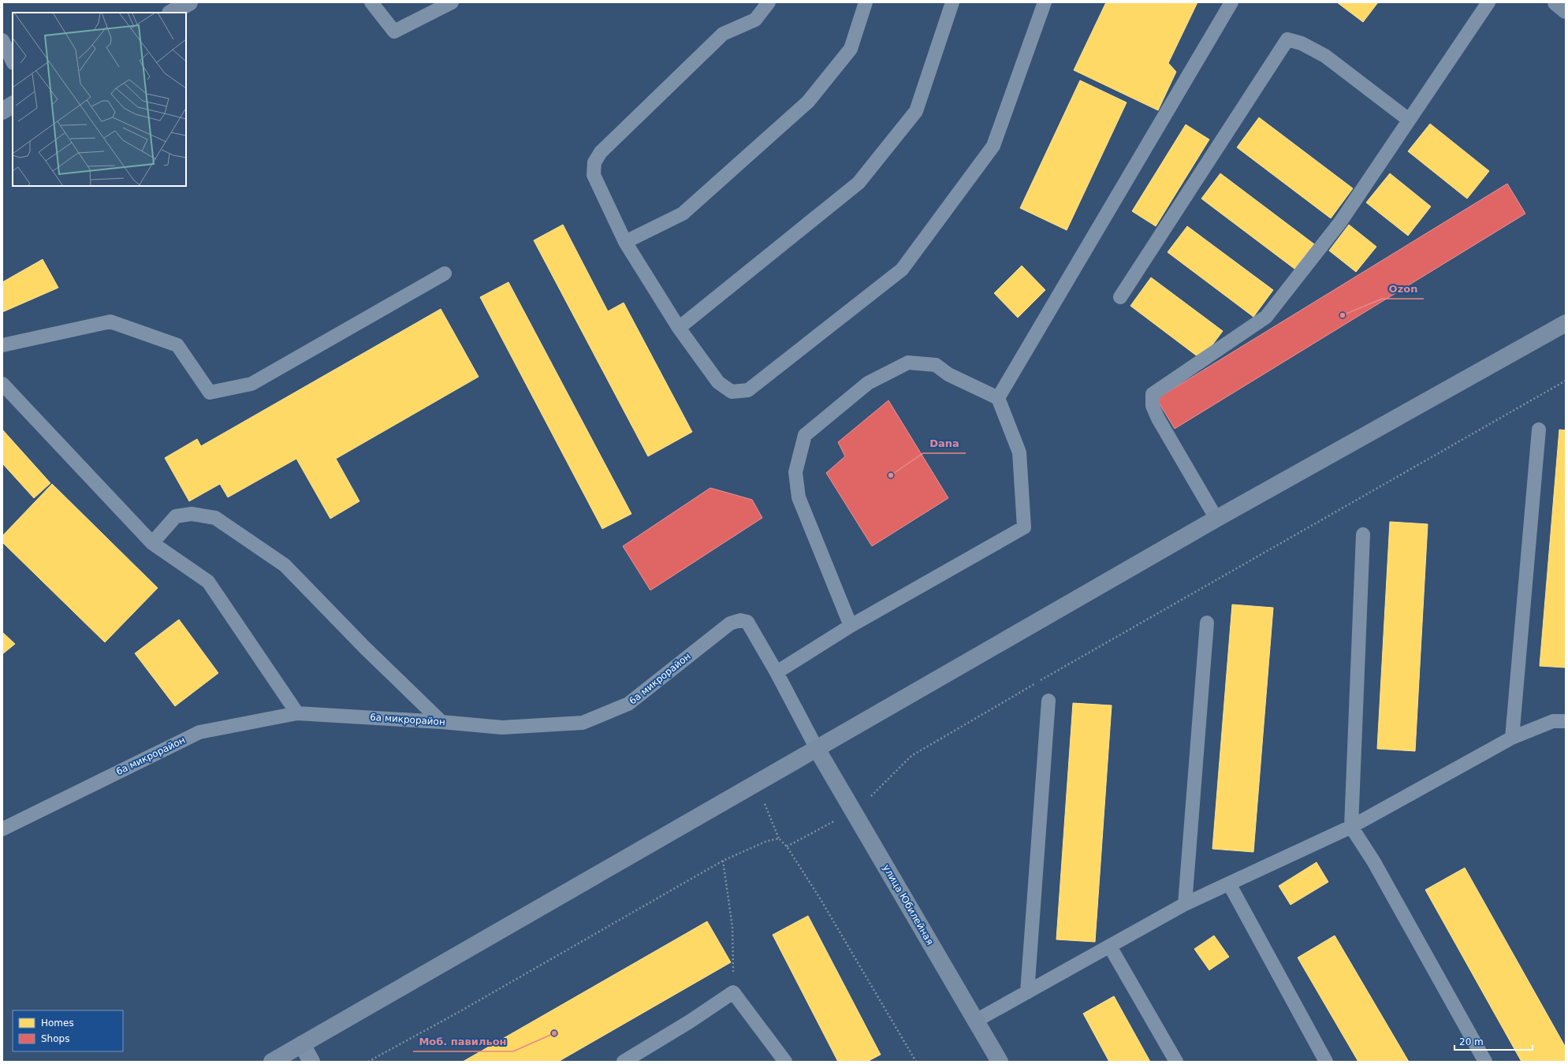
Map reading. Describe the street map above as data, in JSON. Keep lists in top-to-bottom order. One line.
{"streets":{"street":["улица Юбилейная"],"lane":["6а микрорайон"]},"crossings":[["6а микрорайон","улица Юбилейная"]],"places":["Ozon","Dana","Моб. павильон"],"legend":["Homes","Shops"],"scale_bar":"20 m"}
